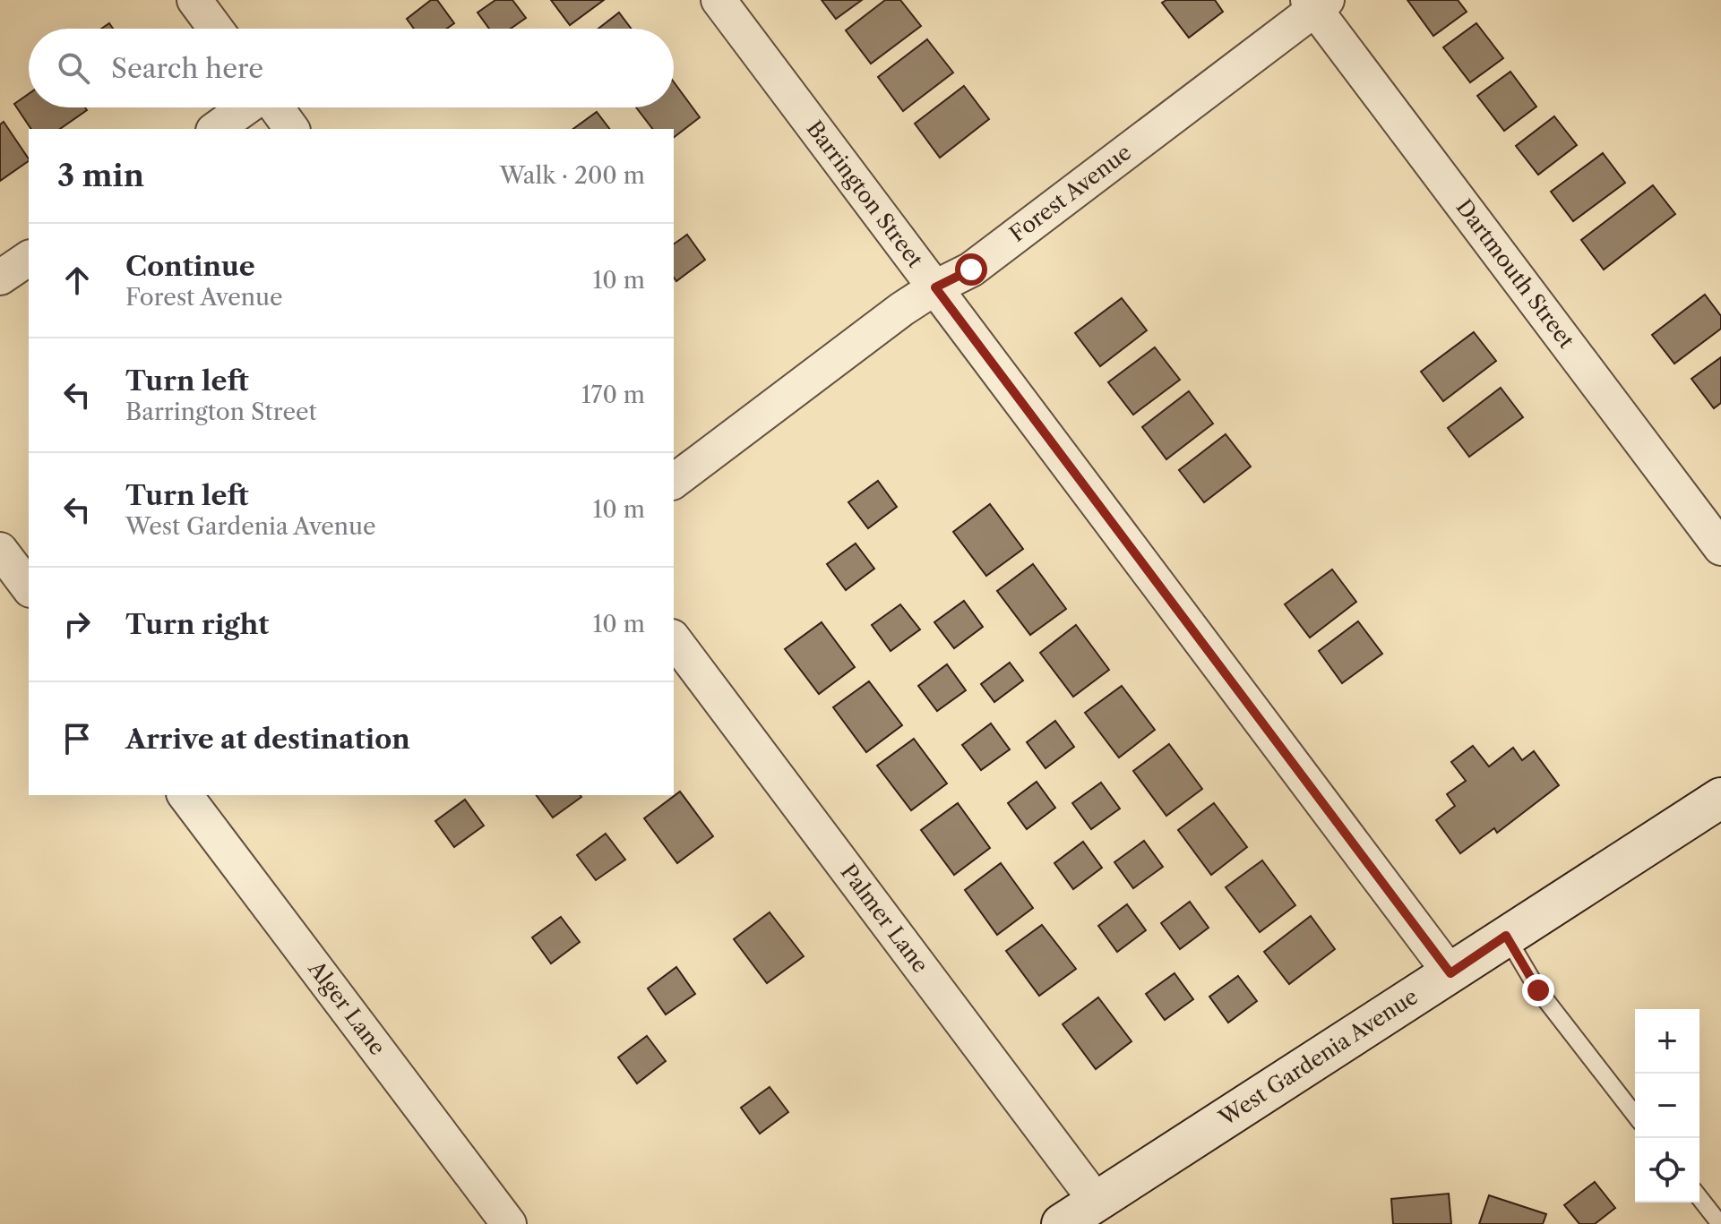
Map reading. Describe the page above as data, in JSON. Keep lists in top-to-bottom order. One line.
{"streets":{"street":["Forest Avenue","Barrington Street","Dartmouth Street","Palmer Lane","Alger Lane","West Gardenia Avenue"]},"crossings":[["Forest Avenue","Barrington Street"],["Forest Avenue","Dartmouth Street"],["Barrington Street","West Gardenia Avenue"],["Palmer Lane","West Gardenia Avenue"]],"page":{"search":"Search here","heading":["3 min","Walk · 200 m"],"list":[["Continue","Forest Avenue","10 m"],["Turn left","Barrington Street","170 m"],["Turn left","West Gardenia Avenue","10 m"],["Turn right","10 m"],"Arrive at destination"],"map_buttons":["+","−"]}}
